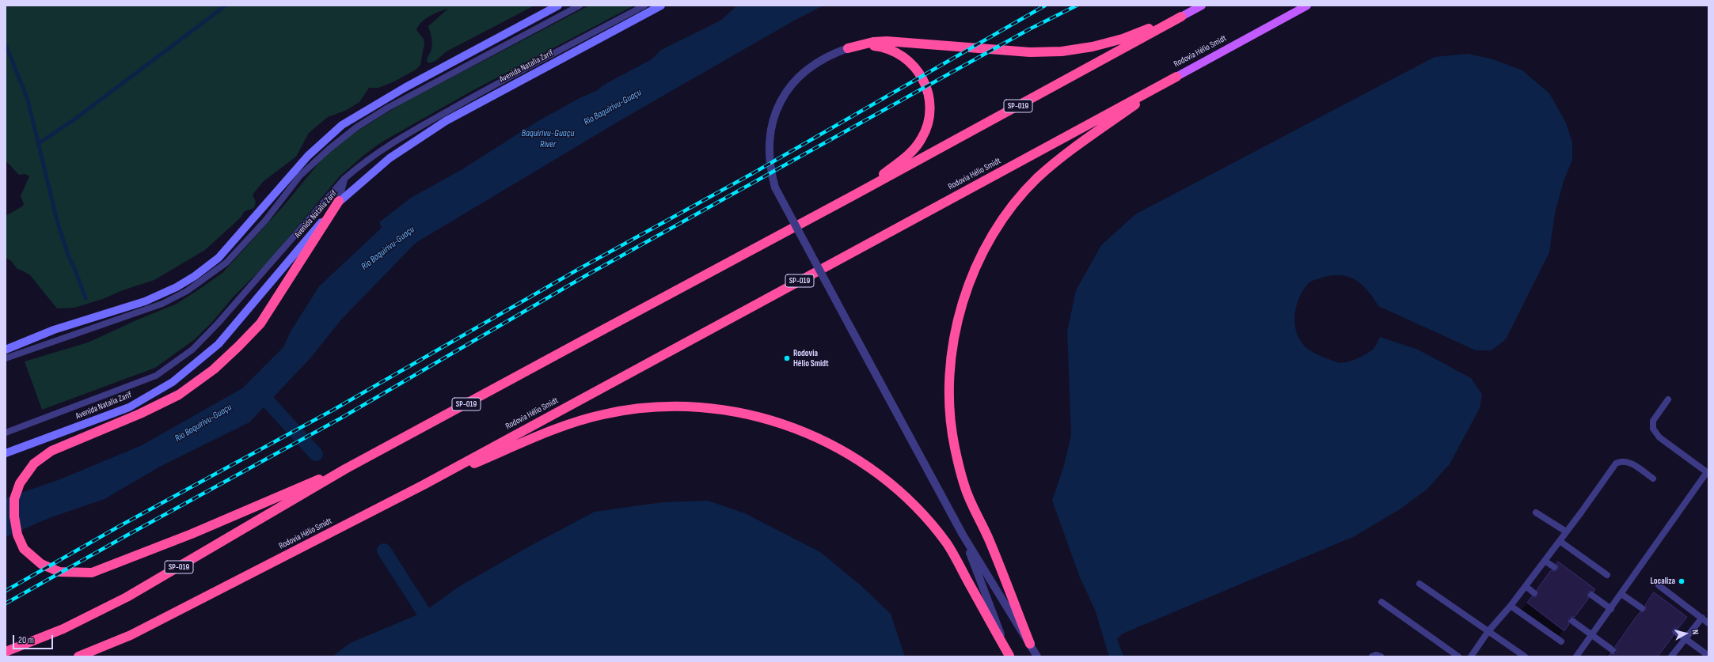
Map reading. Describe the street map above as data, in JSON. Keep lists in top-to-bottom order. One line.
{"streets":{"highway":["Rodovia Hélio Smidt","SP-019"],"main road":["Avenida Natalia Zarif"]},"water":["Rio Baquirivu-Guaçu","Baquirivu-Guaçu River"],"places":["Rodovia Hélio Smidt","Localiza"],"scale_bar":"20 m","north":"right"}
